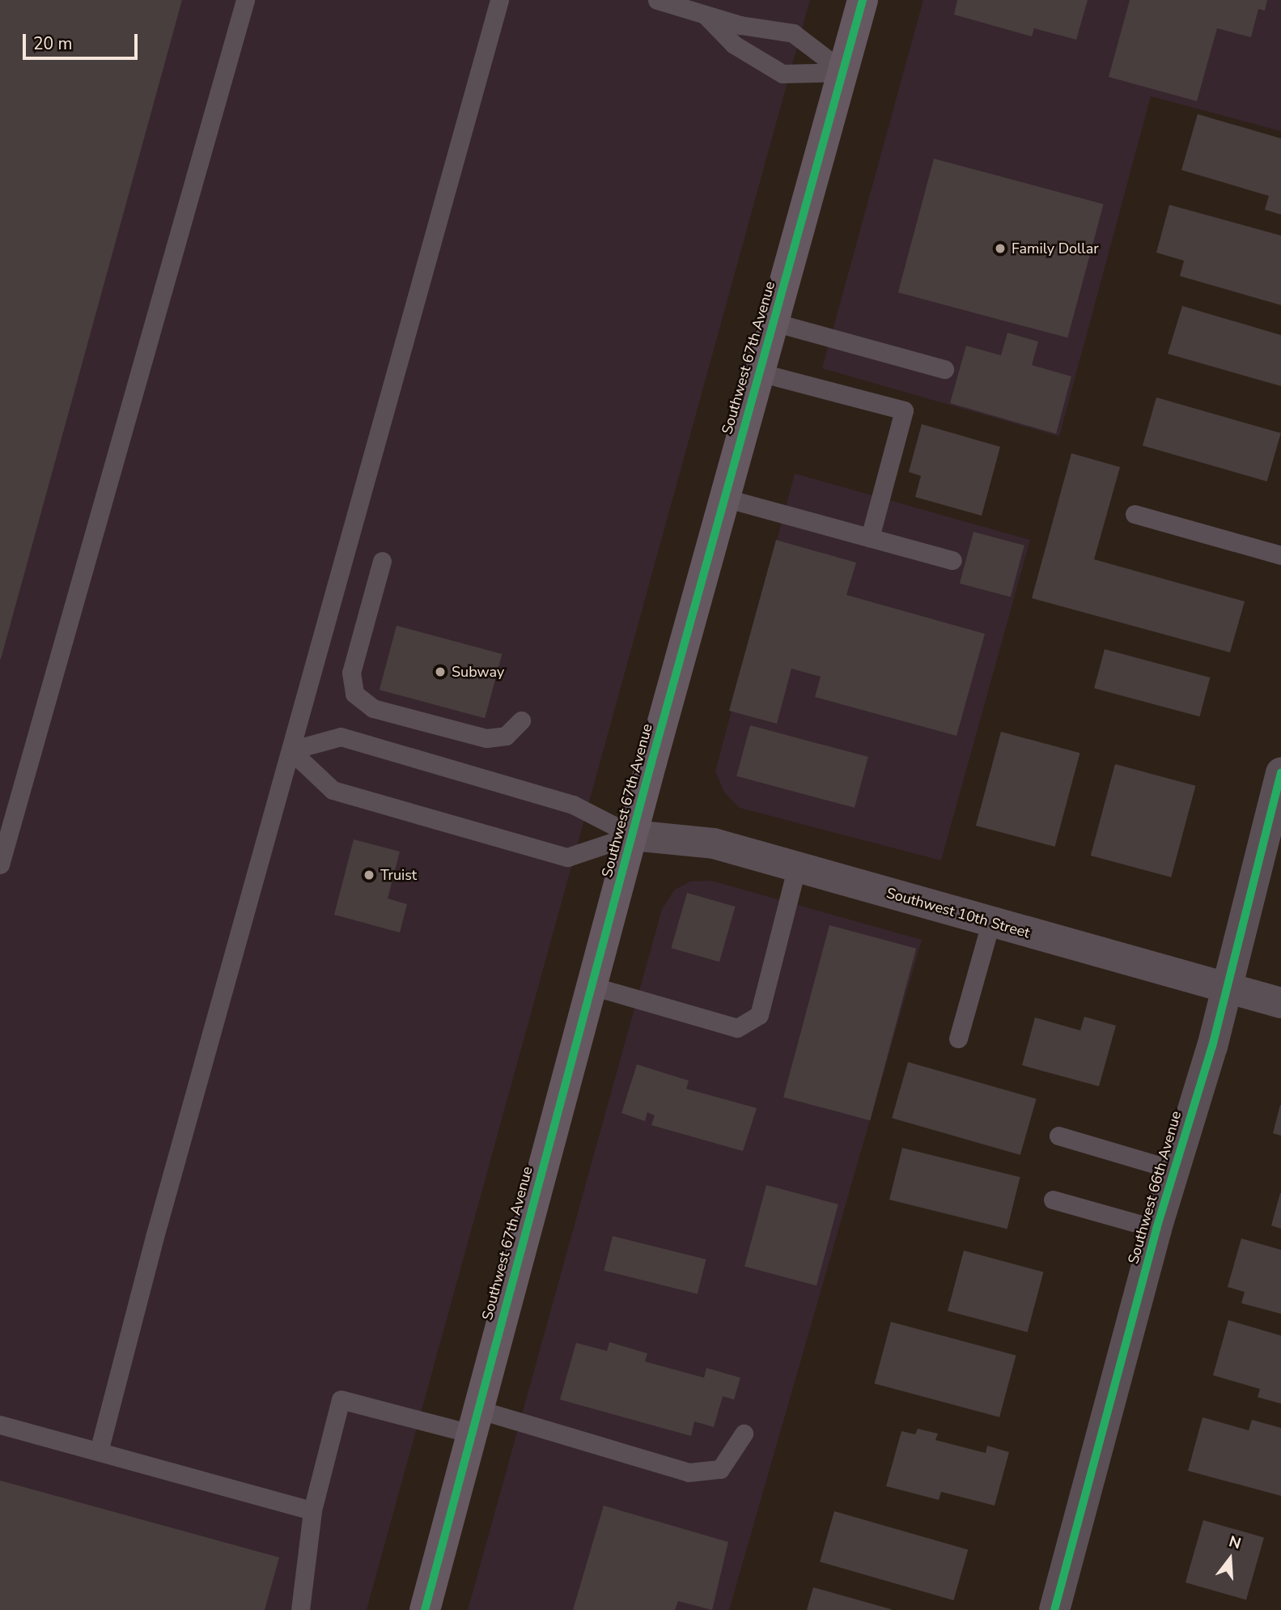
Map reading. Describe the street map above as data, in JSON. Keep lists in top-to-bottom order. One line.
{"streets":{"main road":["Southwest 67th Avenue"],"street":["Southwest 10th Street","Southwest 66th Avenue"]},"crossings":[["Southwest 67th Avenue","Southwest 10th Street"],["Southwest 10th Street","Southwest 66th Avenue"]],"places":["Family Dollar","Subway","Truist"],"scale_bar":"20 m","north":"top"}
